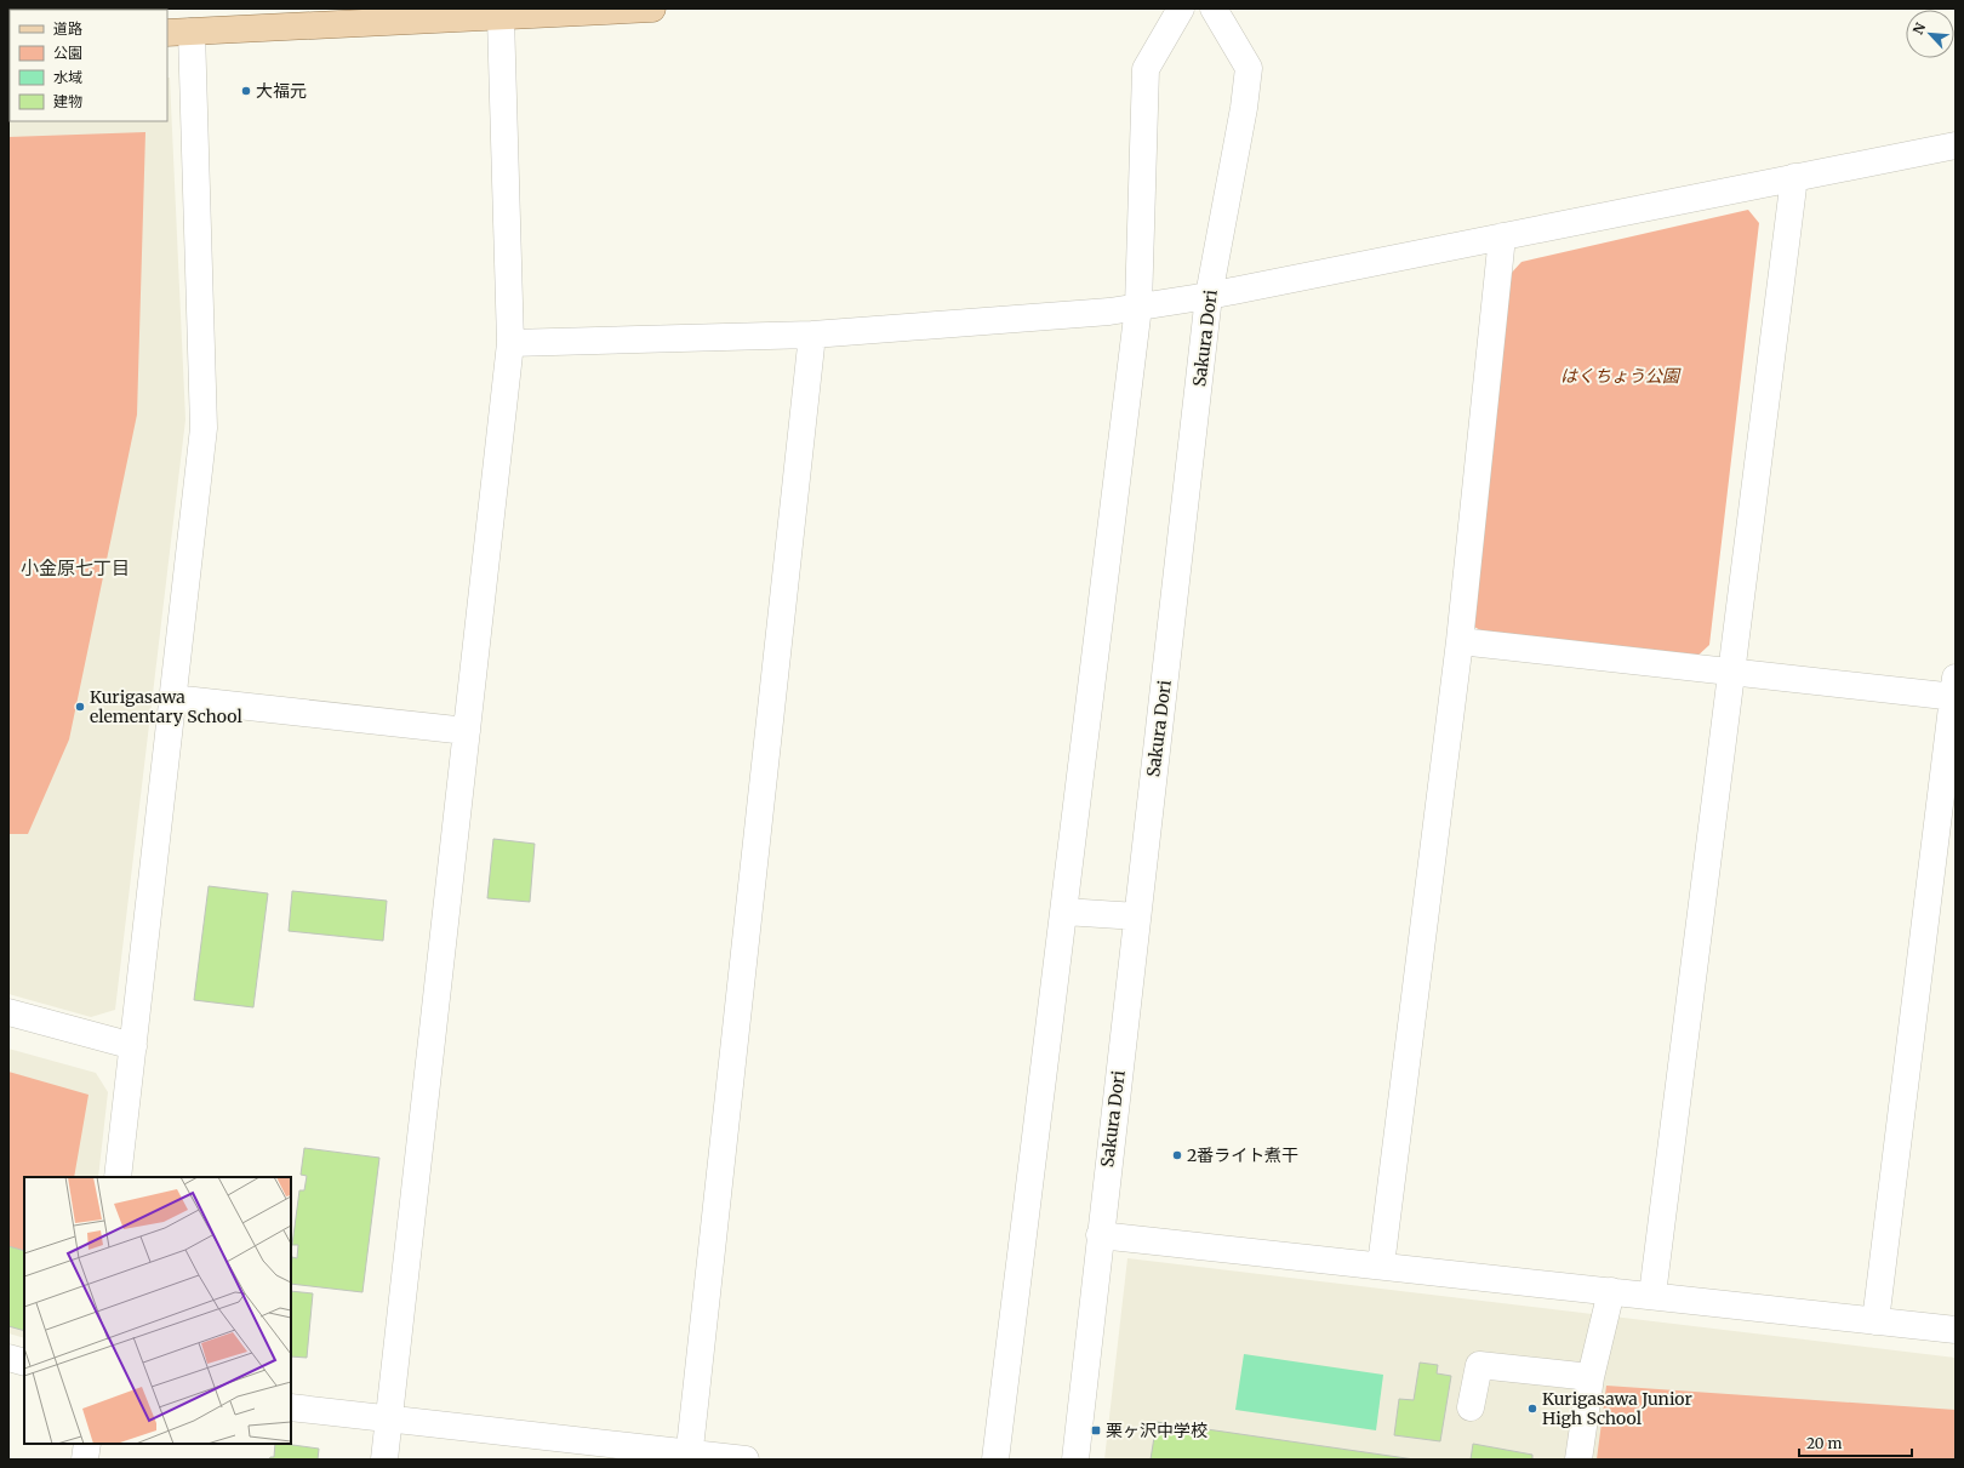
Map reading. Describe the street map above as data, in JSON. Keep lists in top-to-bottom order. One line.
{"streets":{"street":["Sakura Dori"]},"districts":["小金原七丁目"],"parks":["はくちょう公園"],"places":{"other":["大福元","Kurigasawa elementary School","2番ライト煮干","Kurigasawa Junior High School"],"transit":["栗ヶ沢中学校"]},"legend":["道路","公園","水域","建物"],"scale_bar":"20 m","north":"top left"}
